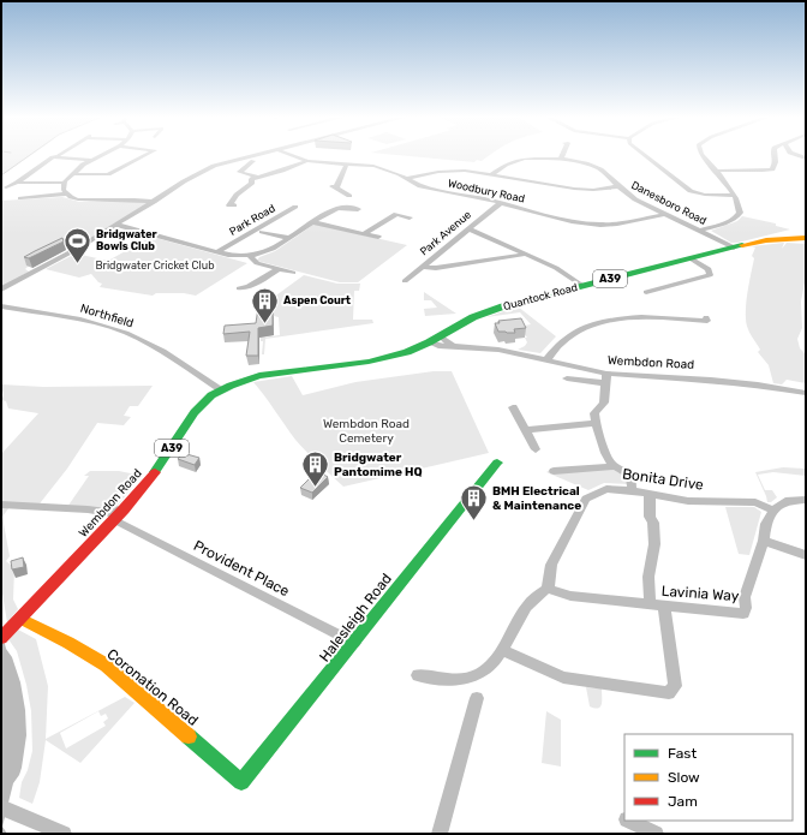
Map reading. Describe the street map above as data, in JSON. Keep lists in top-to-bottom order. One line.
{"streets":{"main road":["A39","Quantock Road","Wembdon Road","Halesleigh Road","Coronation Road"],"street":["Woodbury Road","Danesboro Road","Park Road","Park Avenue","Northfield","Bonita Drive","Provident Place","Lavinia Way"]},"crossings":[["Woodbury Road","Danesboro Road"],["Woodbury Road","Park Avenue"],["Danesboro Road","Quantock Road"],["Quantock Road","Wembdon Road"],["Northfield","Wembdon Road"],["Wembdon Road","Provident Place"],["Wembdon Road","Coronation Road"],["Bonita Drive","Lavinia Way"],["Provident Place","Halesleigh Road"],["Halesleigh Road","Coronation Road"]],"parks":["Bridgwater Cricket Club","Wembdon Road Cemetery"],"places":{"sports":["Bridgwater Bowls Club"],"building":["Aspen Court","Bridgwater Pantomime HQ","BMH Electrical & Maintenance"]},"legend":["Fast","Slow","Jam"]}
